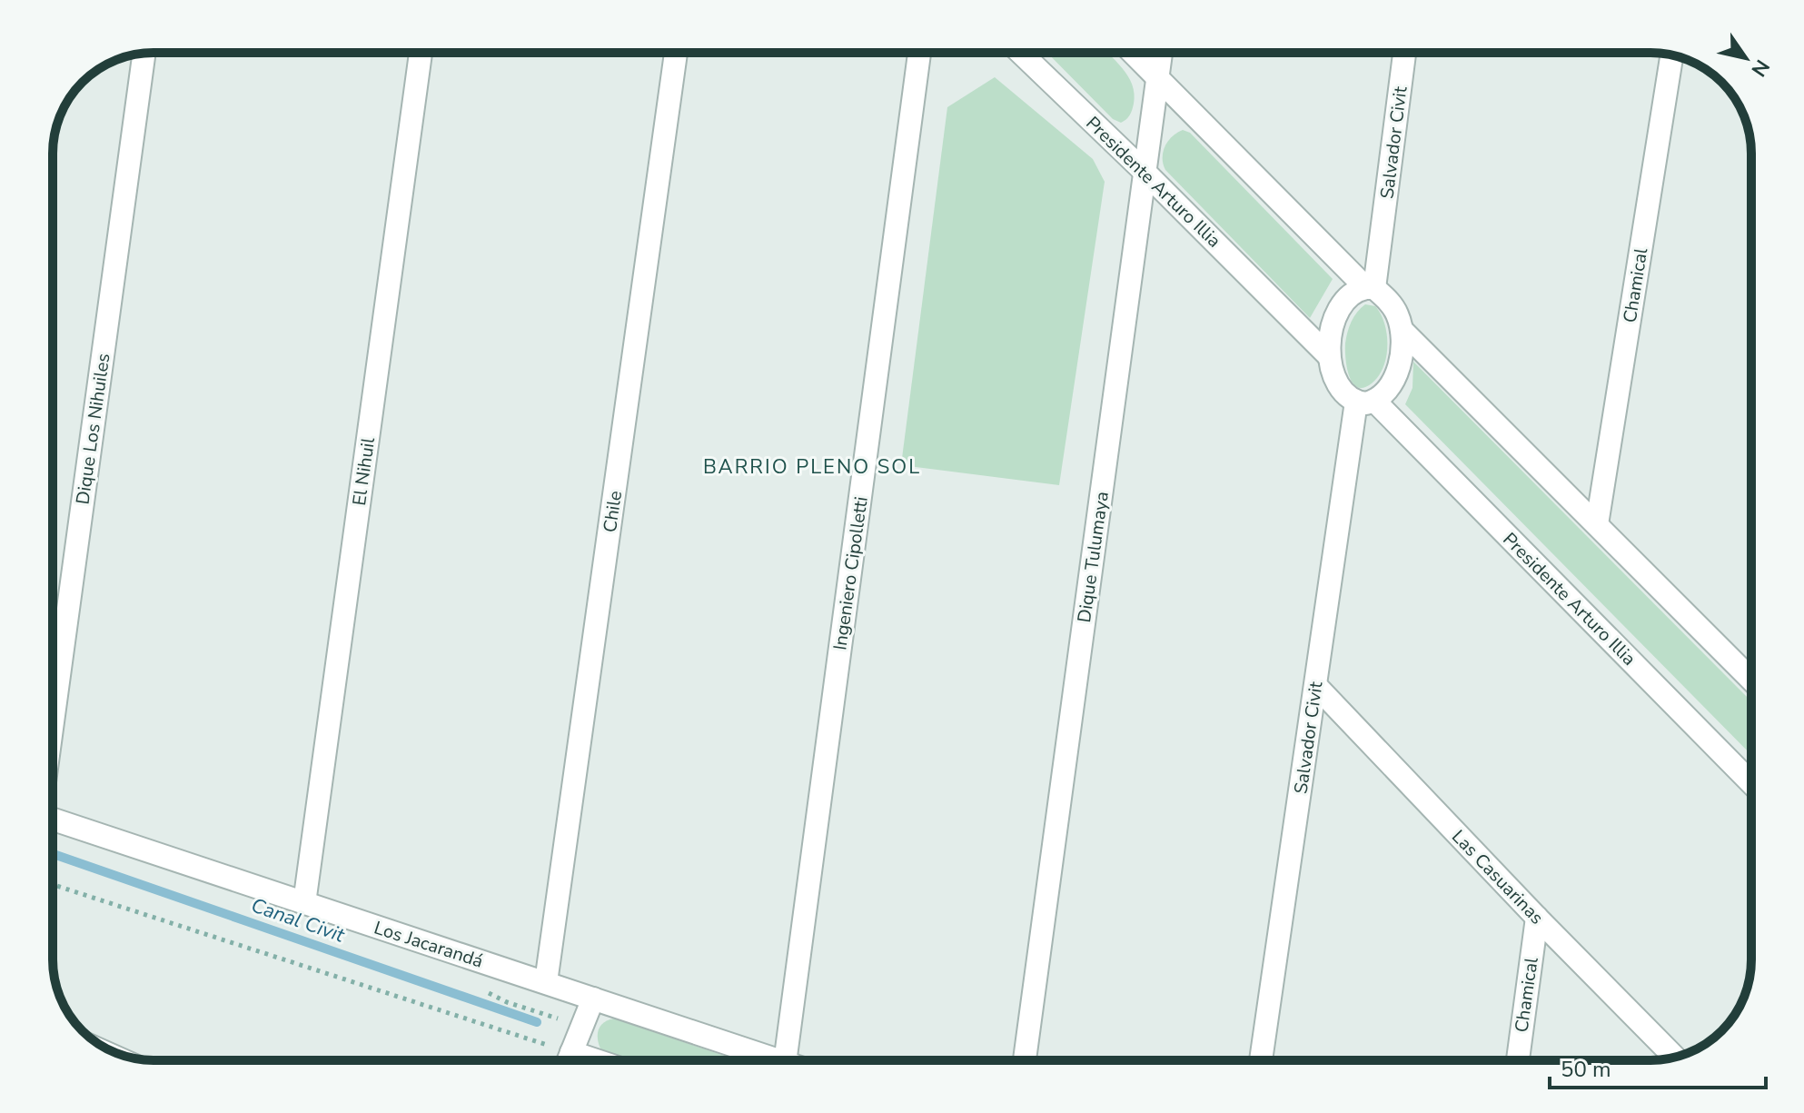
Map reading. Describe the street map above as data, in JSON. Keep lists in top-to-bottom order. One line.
{"streets":{"street":["Salvador Civit","Presidente Arturo Illia","Chamical","Dique Los Nihuiles","El Nihuil","Chile","Dique Tulumaya","Ingeniero Cipolletti","Las Casuarinas","Los Jacarandá"]},"crossings":[["Salvador Civit","Presidente Arturo Illia"],["Salvador Civit","Las Casuarinas"],["Presidente Arturo Illia","Dique Tulumaya"],["Chamical","Las Casuarinas"],["El Nihuil","Los Jacarandá"],["Chile","Los Jacarandá"]],"districts":["BARRIO PLENO SOL"],"water":["Canal Civit"],"scale_bar":"50 m","north":"bottom right"}
